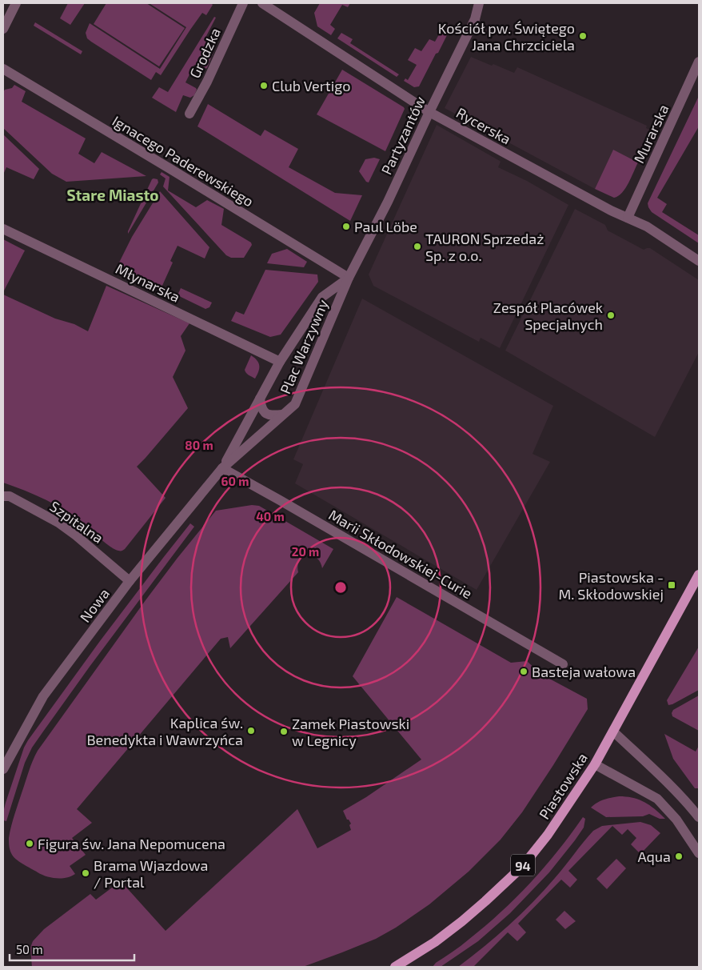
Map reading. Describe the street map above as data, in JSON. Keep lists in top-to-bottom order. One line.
{"streets":{"main road":["Piastowska","94"],"street":["Grodzka","Rycerska","Murarska","Partyzantów","Ignacego Paderewskiego","Młynarska","Plac Warzywny","Szpitalna","Marii Skłodowskiej-Curie","Nowa"]},"crossings":[["Rycerska","Murarska"],["Rycerska","Partyzantów"],["Partyzantów","Ignacego Paderewskiego"],["Partyzantów","Plac Warzywny"],["Ignacego Paderewskiego","Plac Warzywny"],["Plac Warzywny","Marii Skłodowskiej-Curie"],["Plac Warzywny","Nowa"],["Szpitalna","Nowa"],["Marii Skłodowskiej-Curie","Nowa"]],"districts":["Stare Miasto"],"places":{"other":["Kościół pw. Świętego Jana Chrzciciela","Club Vertigo","Paul Löbe","TAURON Sprzedaż Sp. z o.o.","Zespół Placówek Specjalnych","Basteja wałowa","Kaplica św. Benedykta i Wawrzyńca","Zamek Piastowski w Legnicy","Figura św. Jana Nepomucena","Aqua","Brama Wjazdowa / Portal"],"transit":["Piastowska - M. Skłodowskiej"]},"scale_bar":"50 m","rings":["80 m","60 m","40 m","20 m"]}
